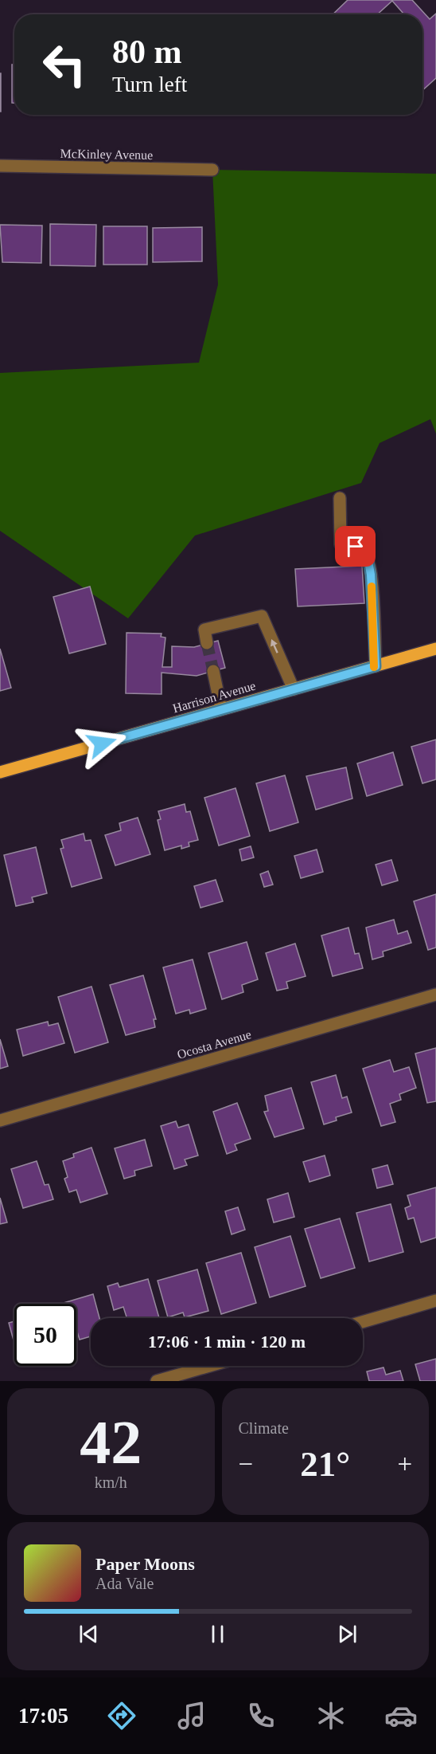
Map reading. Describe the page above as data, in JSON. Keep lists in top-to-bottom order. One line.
{"streets":{"main road":["Harrison Avenue"],"street":["McKinley Avenue","Ocosta Avenue"]},"page":{"turn":["80 m","Turn left"],"limit":"50","trip":"17:06 · 1 min · 120 m","tile":[["42","km/h"],"Climate"],"heat":["−","21°","+"],"song":["Paper Moons","Ada Vale"],"tabs":"17:05"}}
